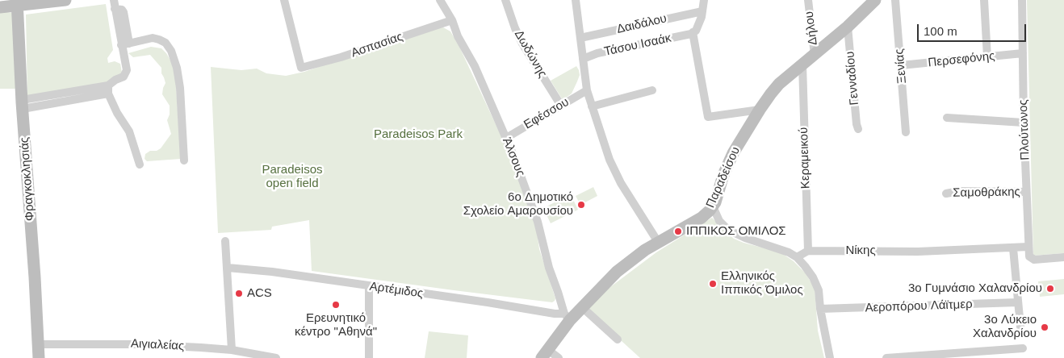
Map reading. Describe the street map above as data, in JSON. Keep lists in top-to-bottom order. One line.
{"streets":{"street":["Δαιδάλου","Δήλου","Ασπασίας","Τάσου Ισαάκ","Δωδώνης","Περσεφόνης","Ξενίας","Γενναδίου","Εφέσσου","Πλούτωνος","Άλσους","Κεραμεικού","Παραδείσου","Φραγκοκλησιάς","Σαμοθράκης","Νίκης","Αρτέμιδος","Αεροπόρου Λάϊτμερ","Αιγιαλείας"]},"crossings":[["Δήλου","Παραδείσου"],["Ασπασίας","Άλσους"],["Δωδώνης","Εφέσσου"],["Περσεφόνης","Ξενίας"],["Περσεφόνης","Πλούτωνος"],["Γενναδίου","Παραδείσου"],["Εφέσσου","Άλσους"],["Πλούτωνος","Σαμοθράκης"],["Πλούτωνος","Νίκης"],["Άλσους","Παραδείσου"],["Άλσους","Αρτέμιδος"],["Κεραμεικού","Παραδείσου"],["Κεραμεικού","Νίκης"],["Παραδείσου","Αρτέμιδος"],["Φραγκοκλησιάς","Αιγιαλείας"]],"parks":["Paradeisos Park","Paradeisos open field"],"places":["6ο Δημοτικό Σχολείο Αμαρουσίου","ΙΠΠΙΚΟΣ ΟΜΙΛΟΣ","Ελληνικός Ιππικός Όμιλος","3ο Γυμνάσιο Χαλανδρίου","ACS","Ερευνητικό κέντρο \"Αθηνά\"","3ο Λύκειο Χαλανδρίου"],"scale_bar":"100 m"}
